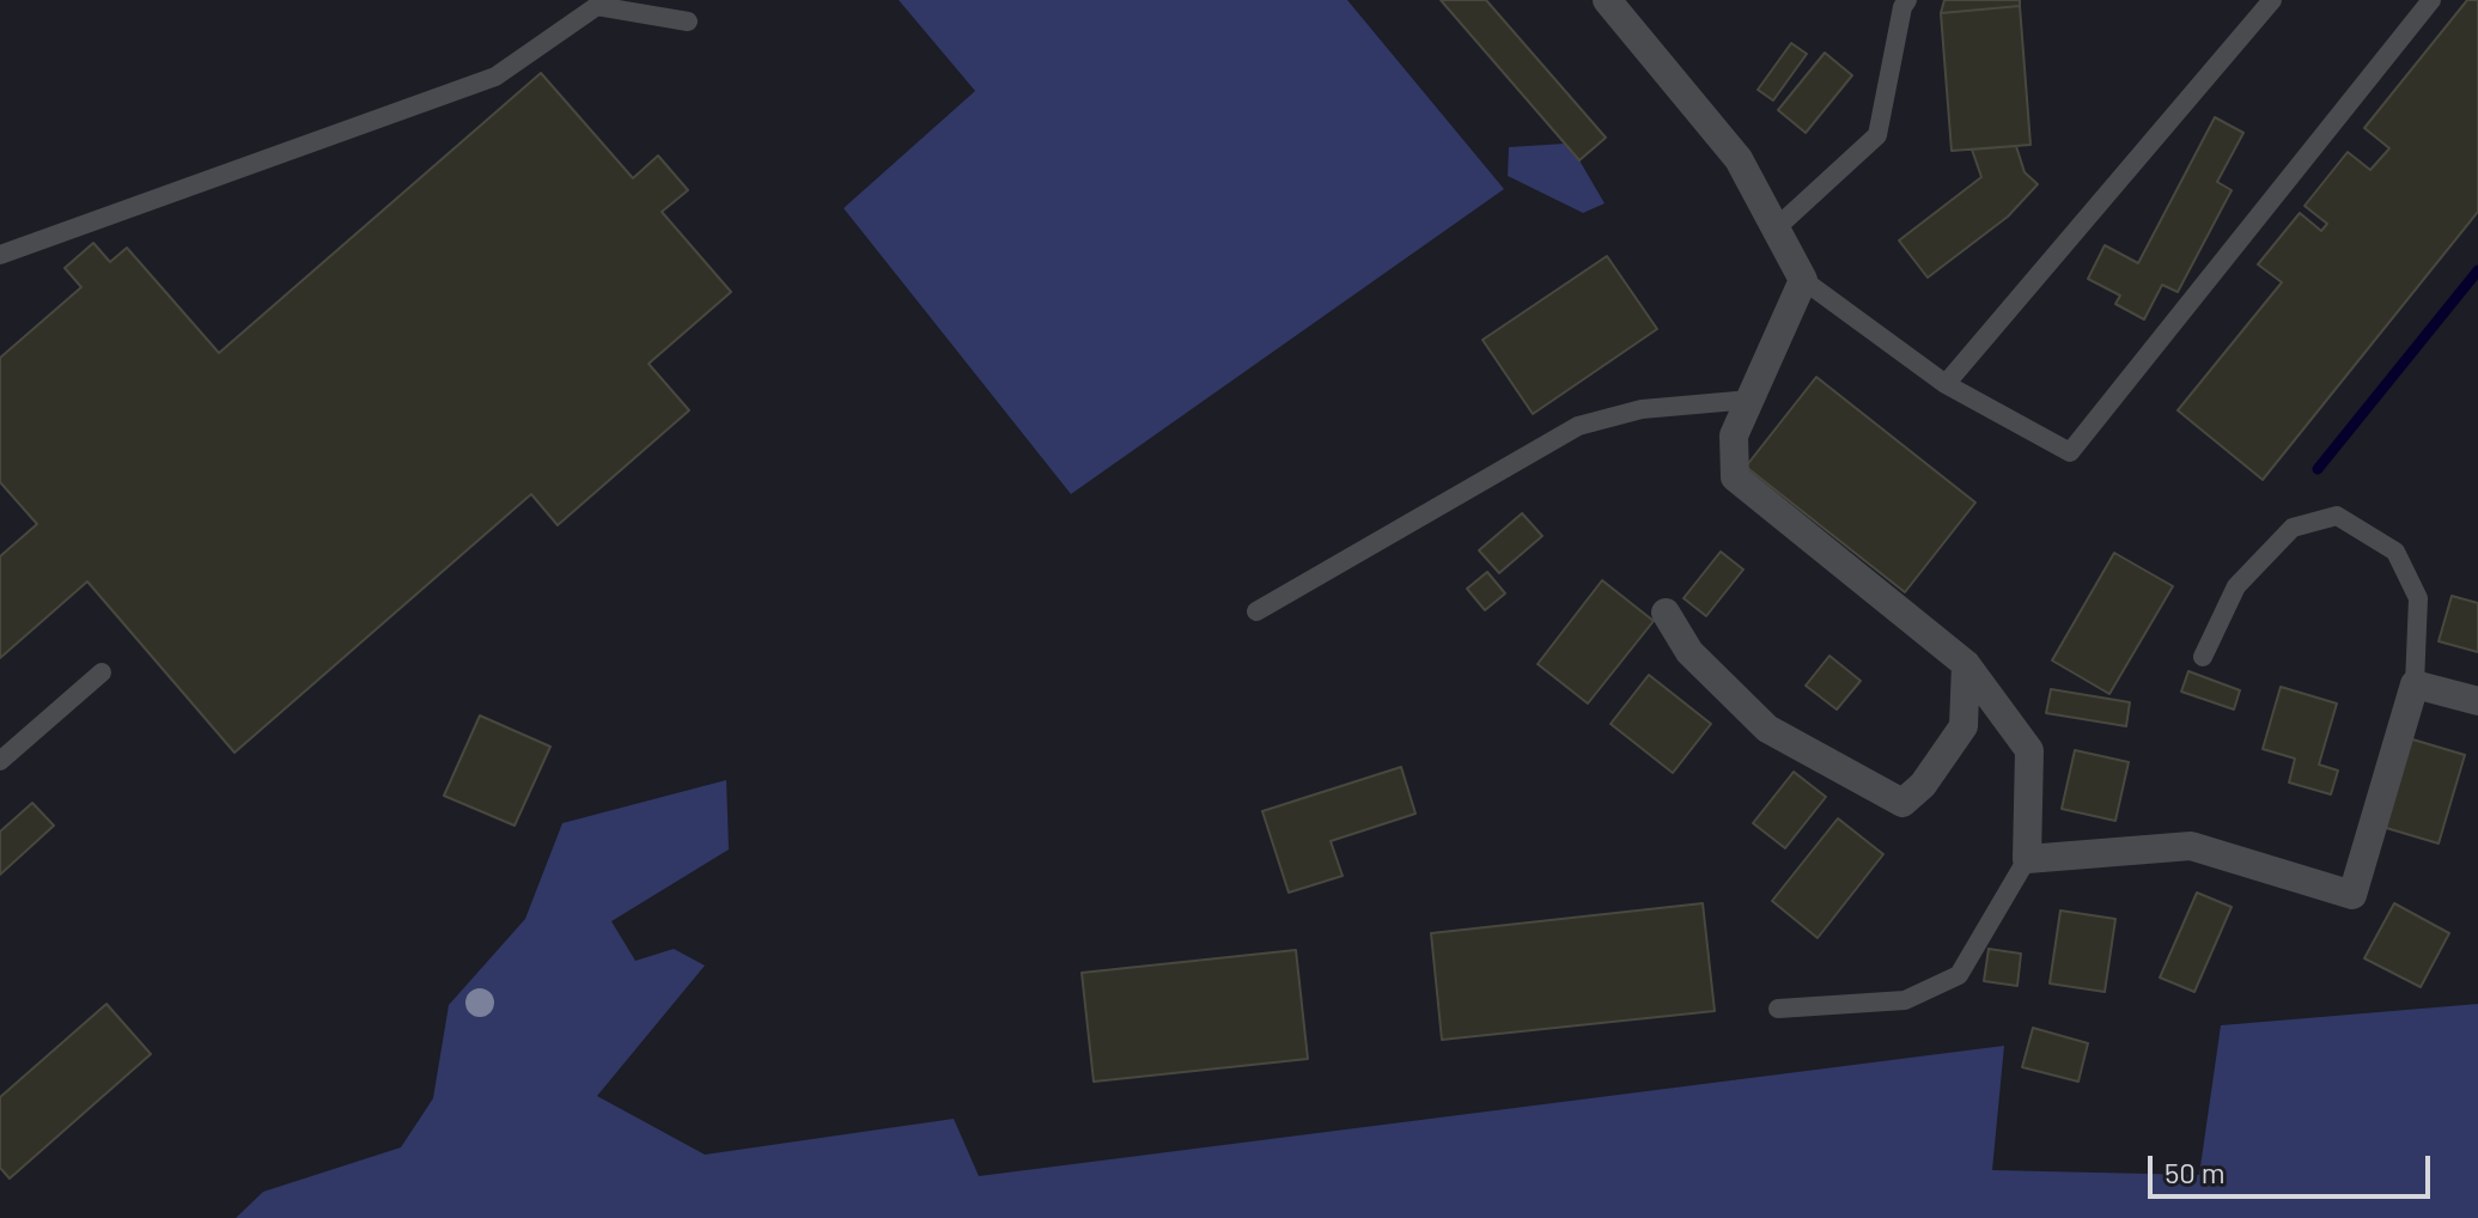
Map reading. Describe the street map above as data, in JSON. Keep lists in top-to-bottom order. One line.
{"scale_bar":"50 m"}
